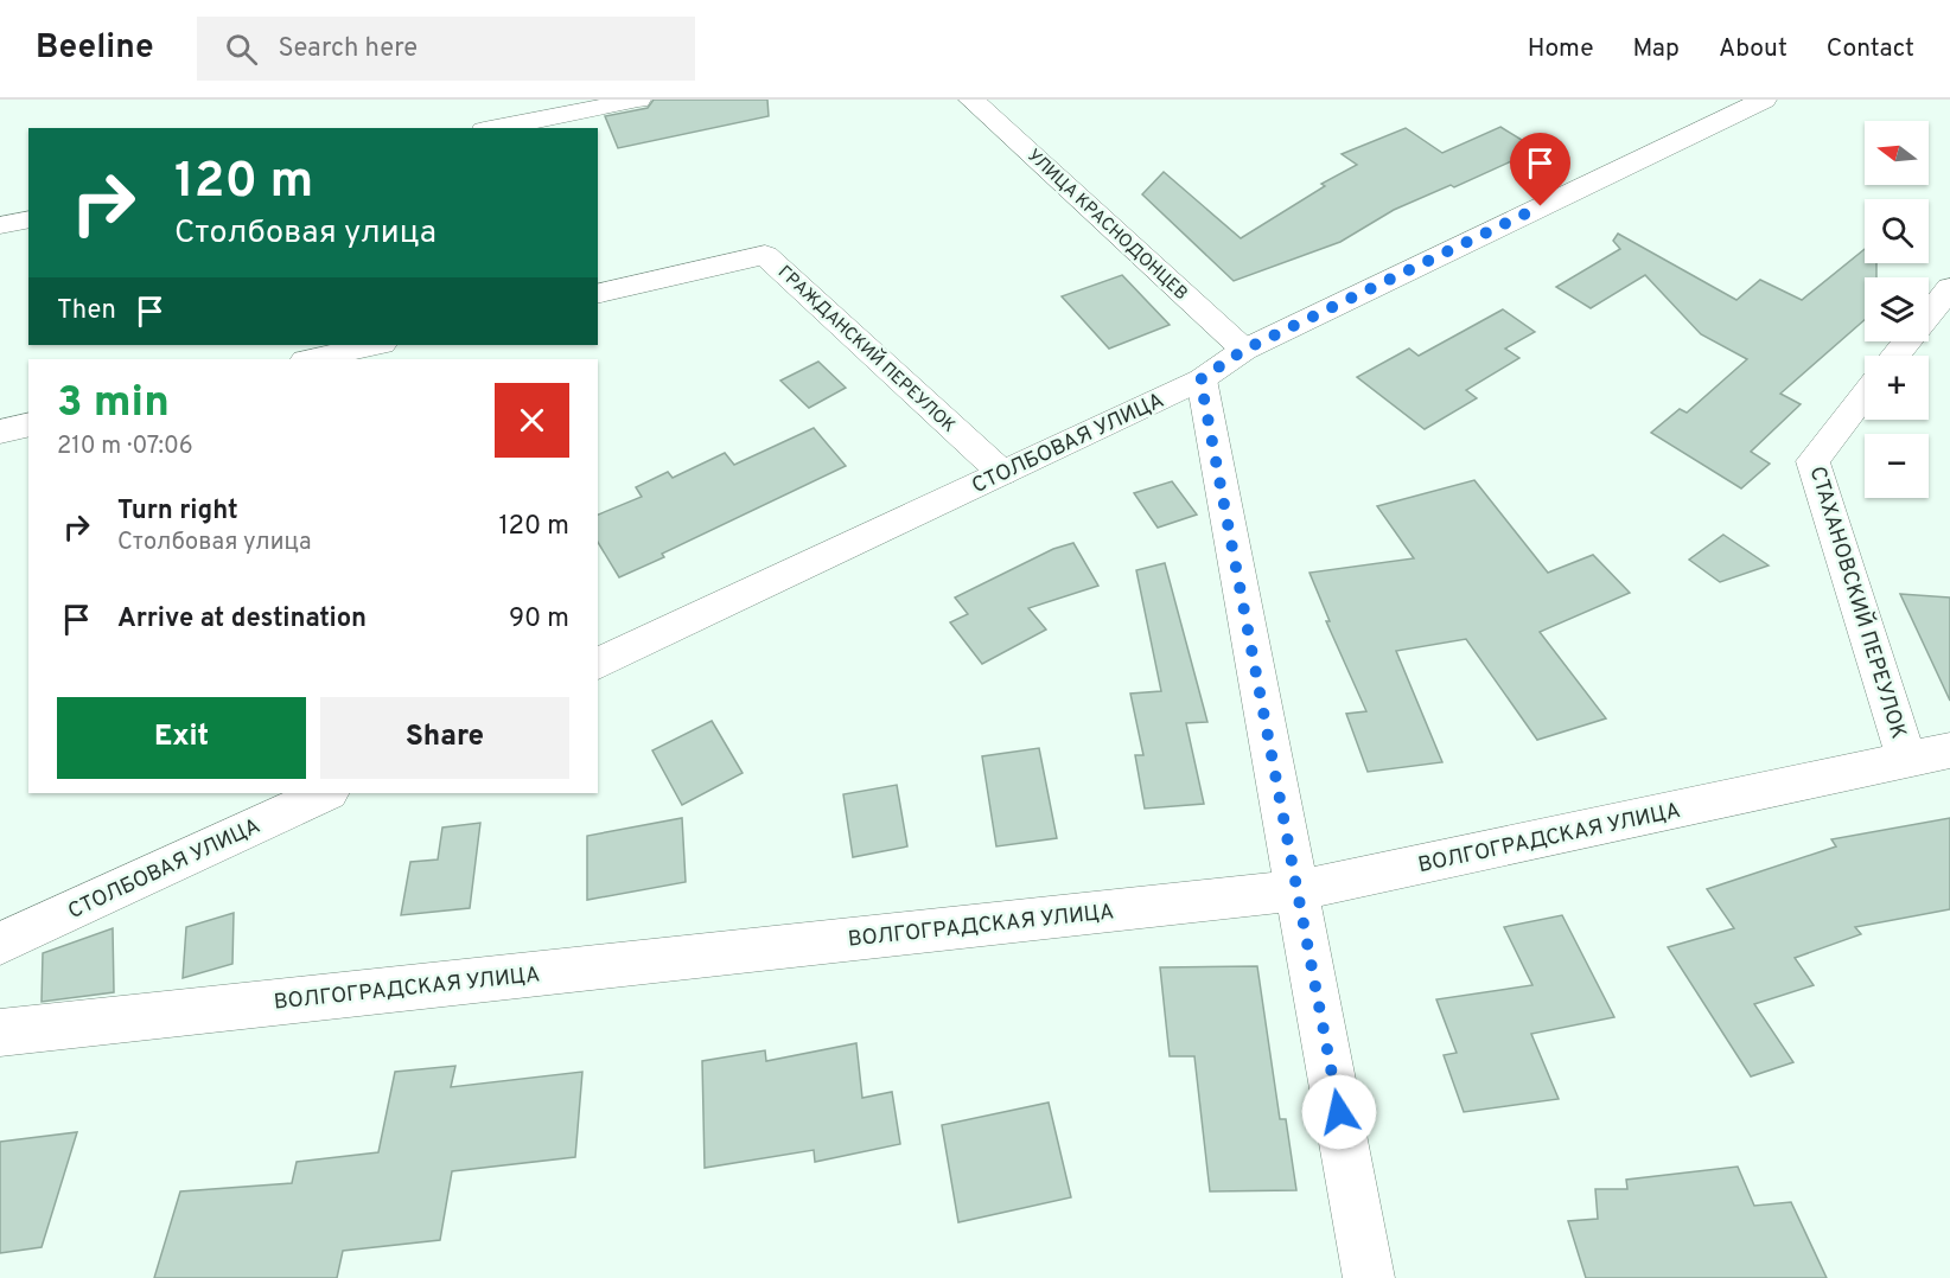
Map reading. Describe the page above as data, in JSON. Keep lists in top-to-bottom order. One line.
{"streets":{"street":["УЛИЦА КРАСНОДОНЦЕВ","ГРАЖДАНСКИЙ ПЕРЕУЛОК","СТОЛБОВАЯ УЛИЦА","СТАХАНОВСКИЙ ПЕРЕУЛОК","ВОЛГОГРАДСКАЯ УЛИЦА"]},"crossings":[["УЛИЦА КРАСНОДОНЦЕВ","СТОЛБОВАЯ УЛИЦА"],["ГРАЖДАНСКИЙ ПЕРЕУЛОК","СТОЛБОВАЯ УЛИЦА"],["СТАХАНОВСКИЙ ПЕРЕУЛОК","ВОЛГОГРАДСКАЯ УЛИЦА"]],"north":"left","page":{"header":"Beeline","search":"Search here","nav":["Home","Map","About","Contact"],"map_buttons":["+","−"],"turn":["120 m","Столбовая улица"],"then":"Then","heading":["3 min","210 m · 07:06"],"list":[{"name":"Turn right","note":"Столбовая улица","value":"120 m"},{"name":"Arrive at destination","value":"90 m"}],"buttons":["Exit","Share"]}}
